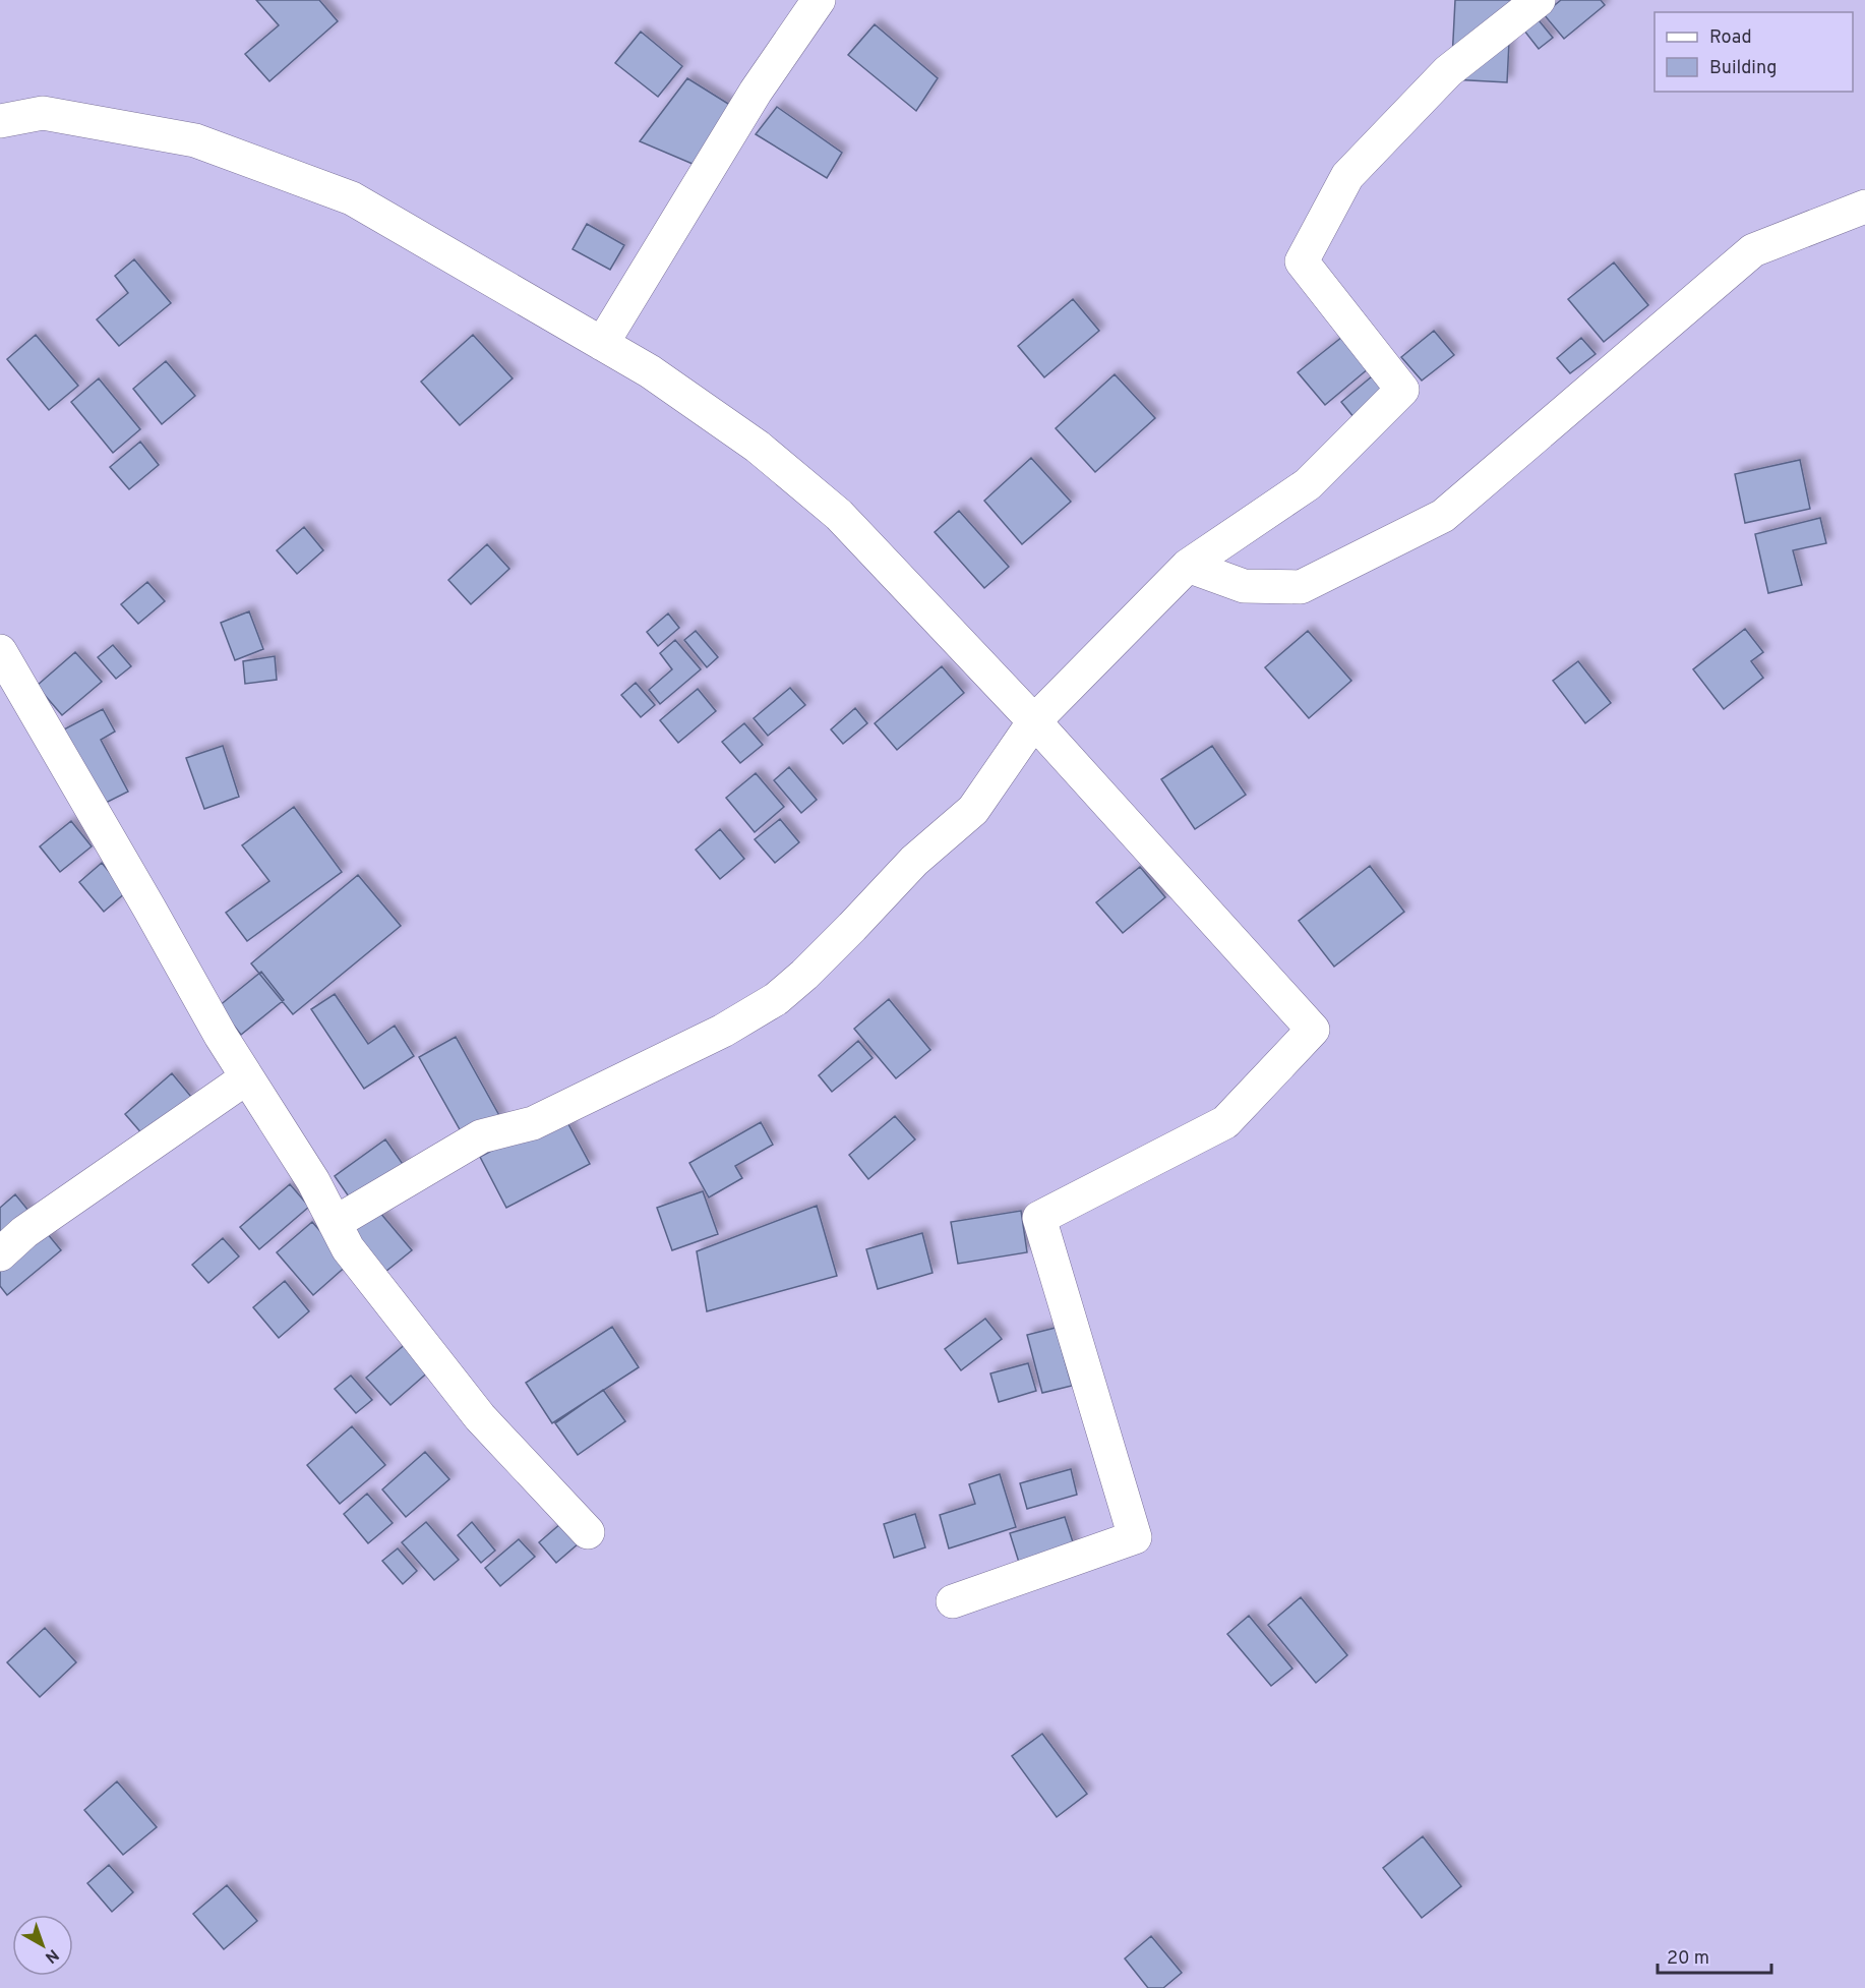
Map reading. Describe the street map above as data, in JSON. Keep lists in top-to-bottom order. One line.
{"legend":["Road","Building"],"scale_bar":"20 m","north":"bottom right"}
